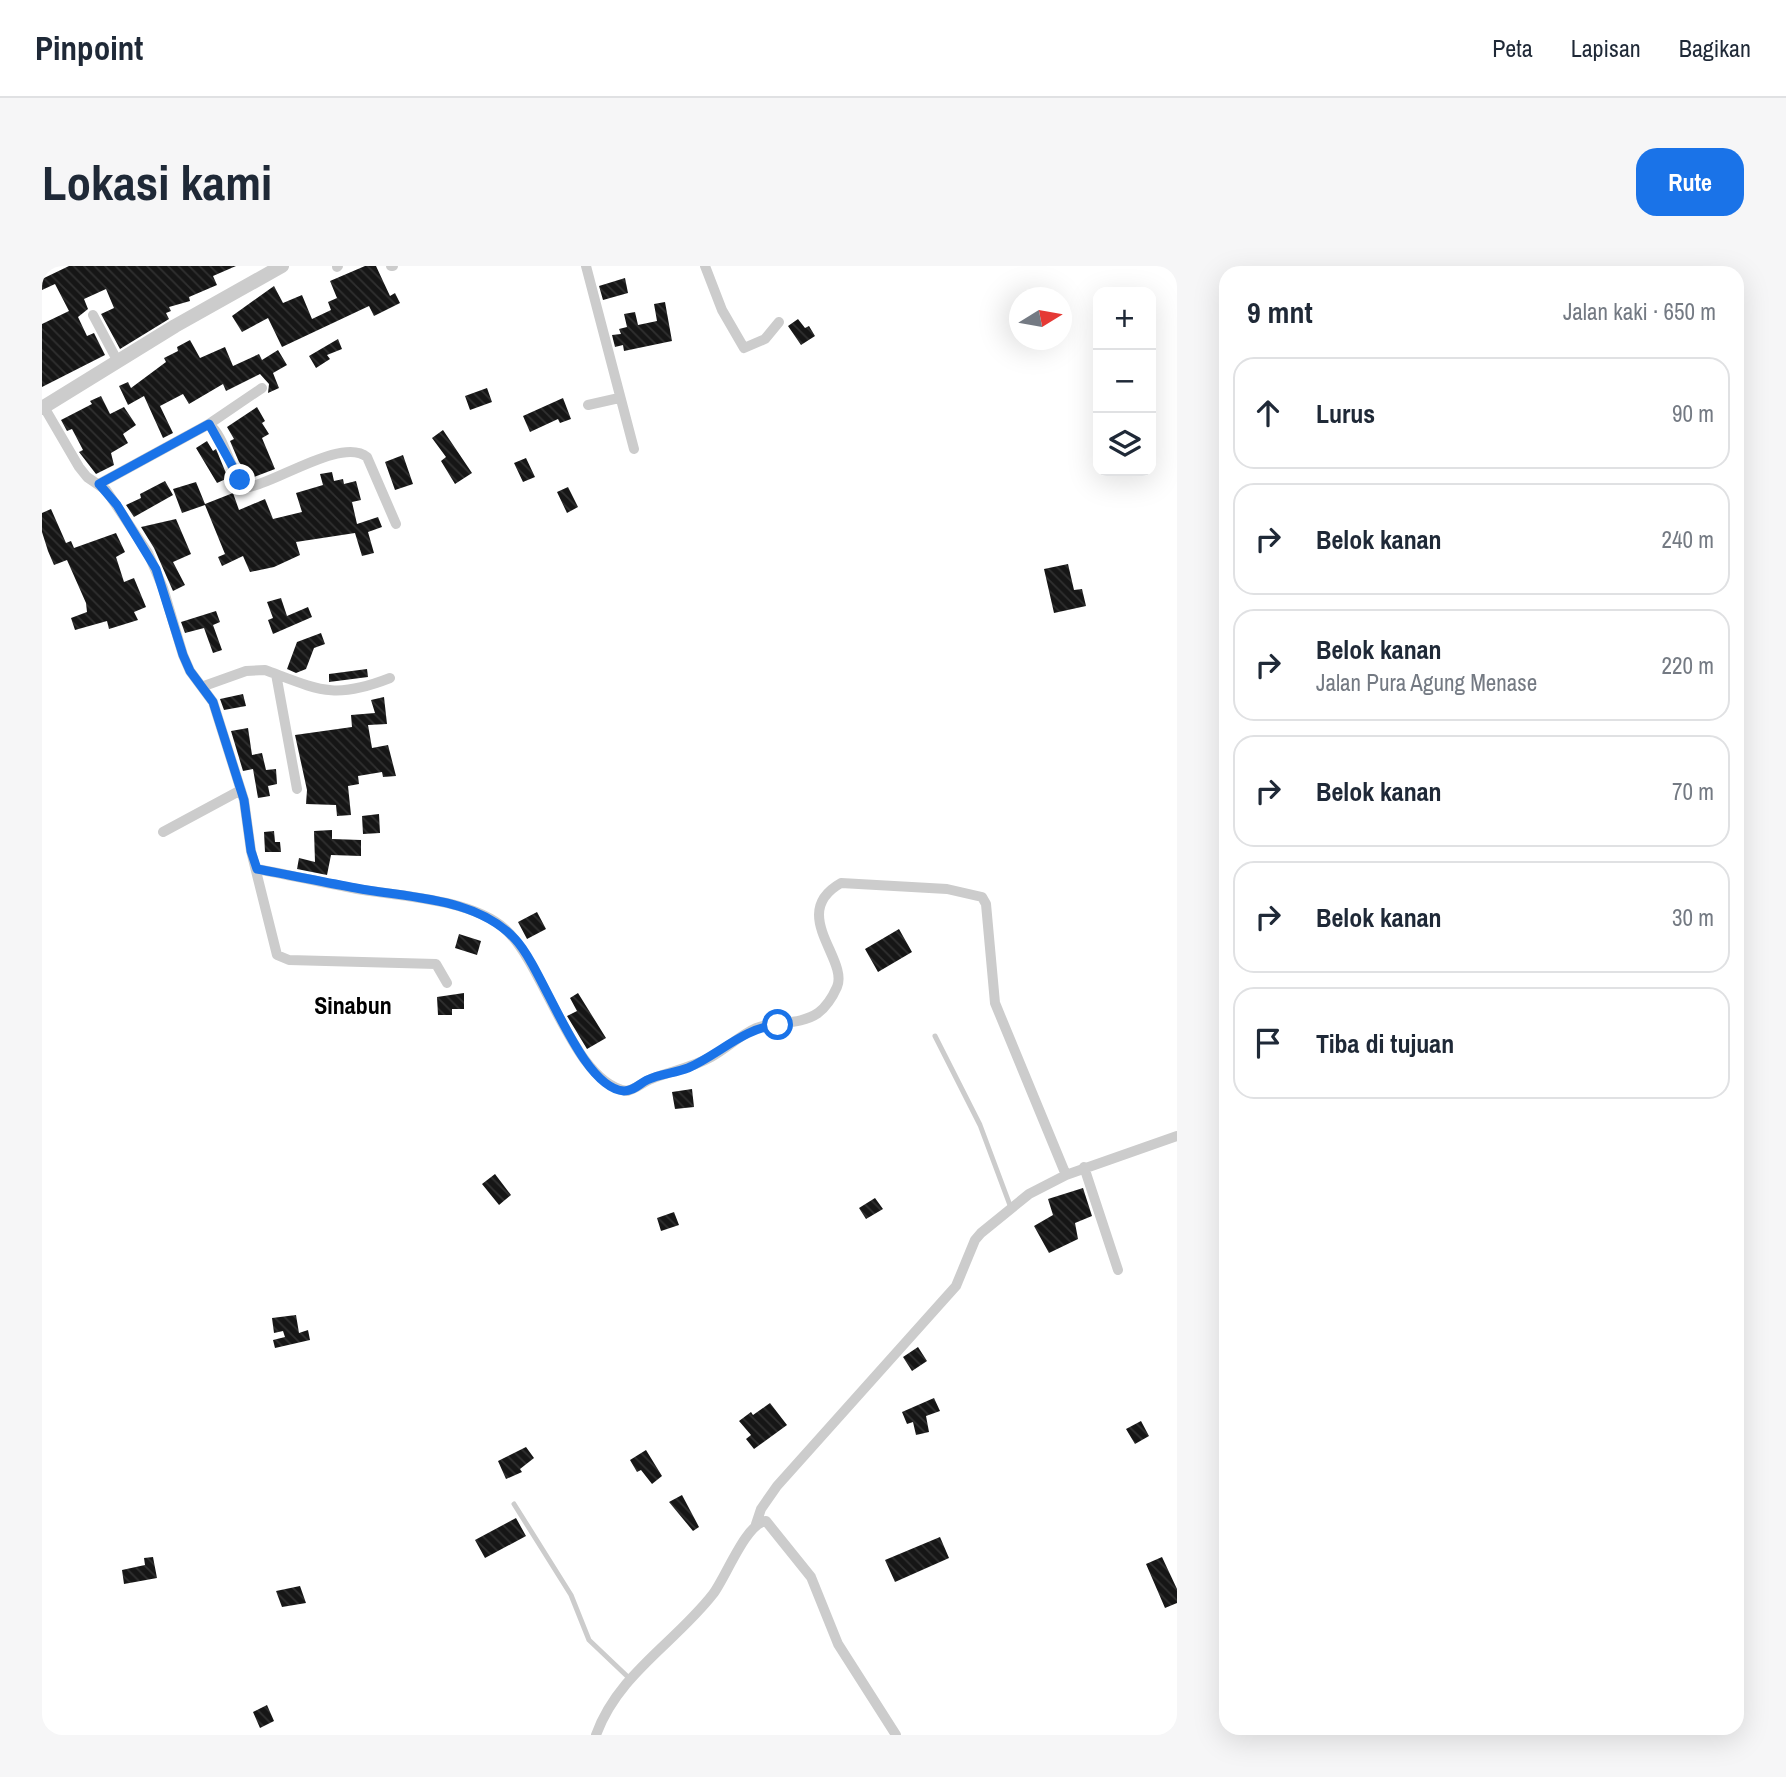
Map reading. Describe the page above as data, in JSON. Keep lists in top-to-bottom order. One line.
{"districts":["Sinabun"],"north":"right","page":{"header":"Pinpoint","nav":["Peta","Lapisan","Bagikan"],"buttons":"Rute","title":"Lokasi kami","heading":["9 mnt","Jalan kaki · 650 m"],"map_buttons":["+","−"],"list":[["Lurus","90 m"],["Belok kanan","240 m"],["Belok kanan","Jalan Pura Agung Menase","220 m"],["Belok kanan","70 m"],["Belok kanan","30 m"],"Tiba di tujuan"]}}
